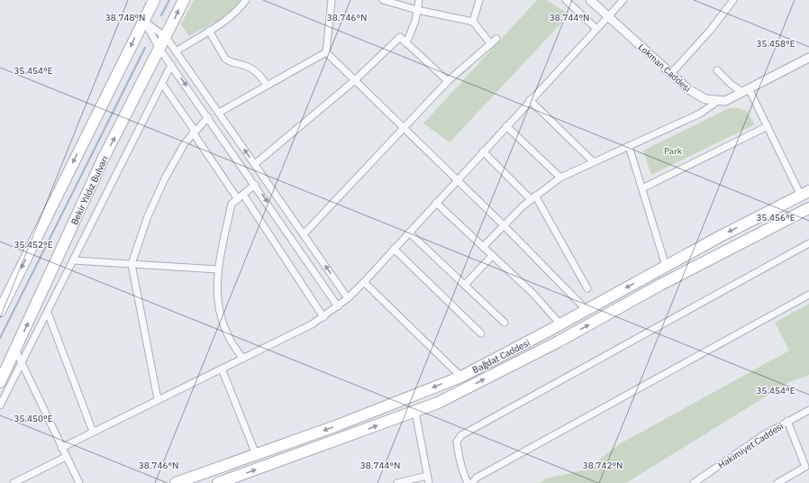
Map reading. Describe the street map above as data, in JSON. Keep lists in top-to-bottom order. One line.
{"streets":{"main road":["Bekir Yıldız Bulvarı","Bağdat Caddesi"],"street":["Lokman Caddesi","Hakimiyet Caddesi"]},"parks":["Park"],"coordinates":["38.748°N","38.746°N","38.744°N","35.458°E","35.454°E","35.456°E","35.452°E","35.450°E","38.742°N"]}
